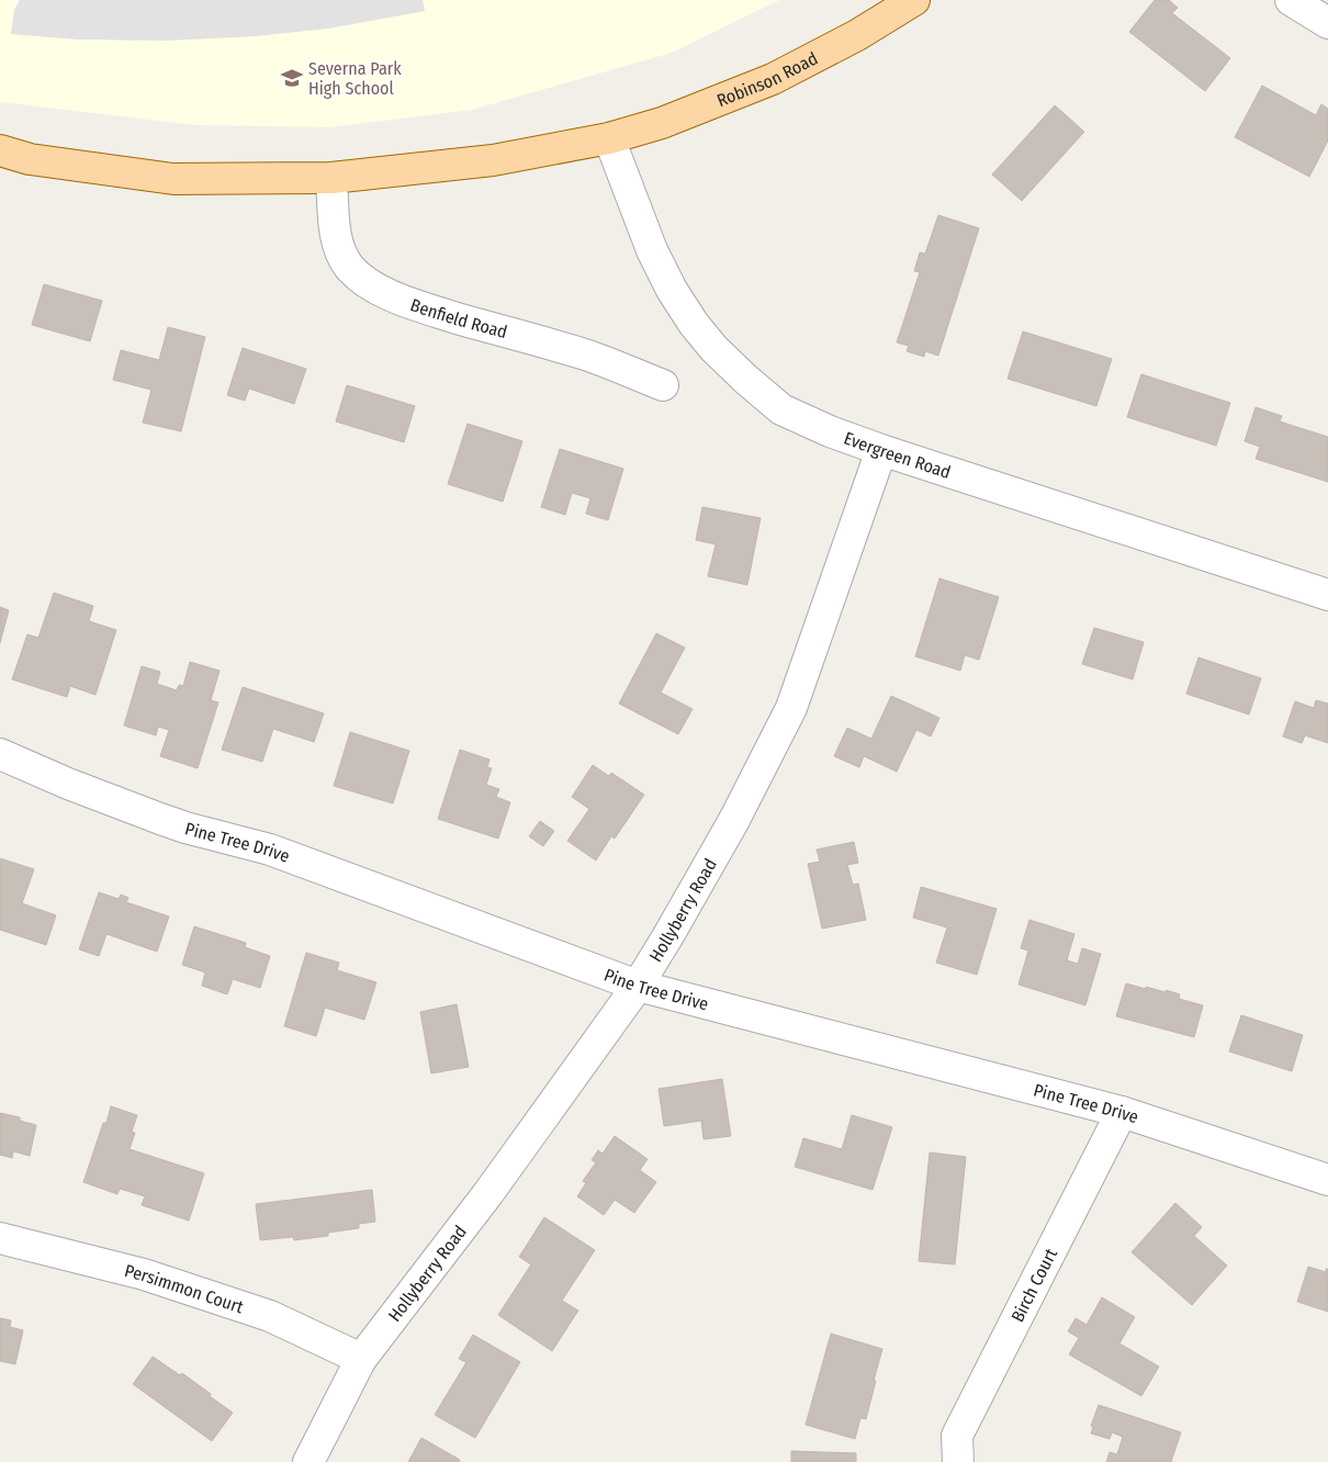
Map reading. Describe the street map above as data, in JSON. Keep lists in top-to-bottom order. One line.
{"streets":{"main road":["Robinson Road"],"street":["Benfield Road","Evergreen Road","Pine Tree Drive","Hollyberry Road","Birch Court","Persimmon Court"]},"crossings":[["Robinson Road","Evergreen Road"],["Evergreen Road","Hollyberry Road"],["Pine Tree Drive","Hollyberry Road"],["Pine Tree Drive","Birch Court"],["Hollyberry Road","Persimmon Court"]],"places":{"school or university":["Severna Park High School"]}}
